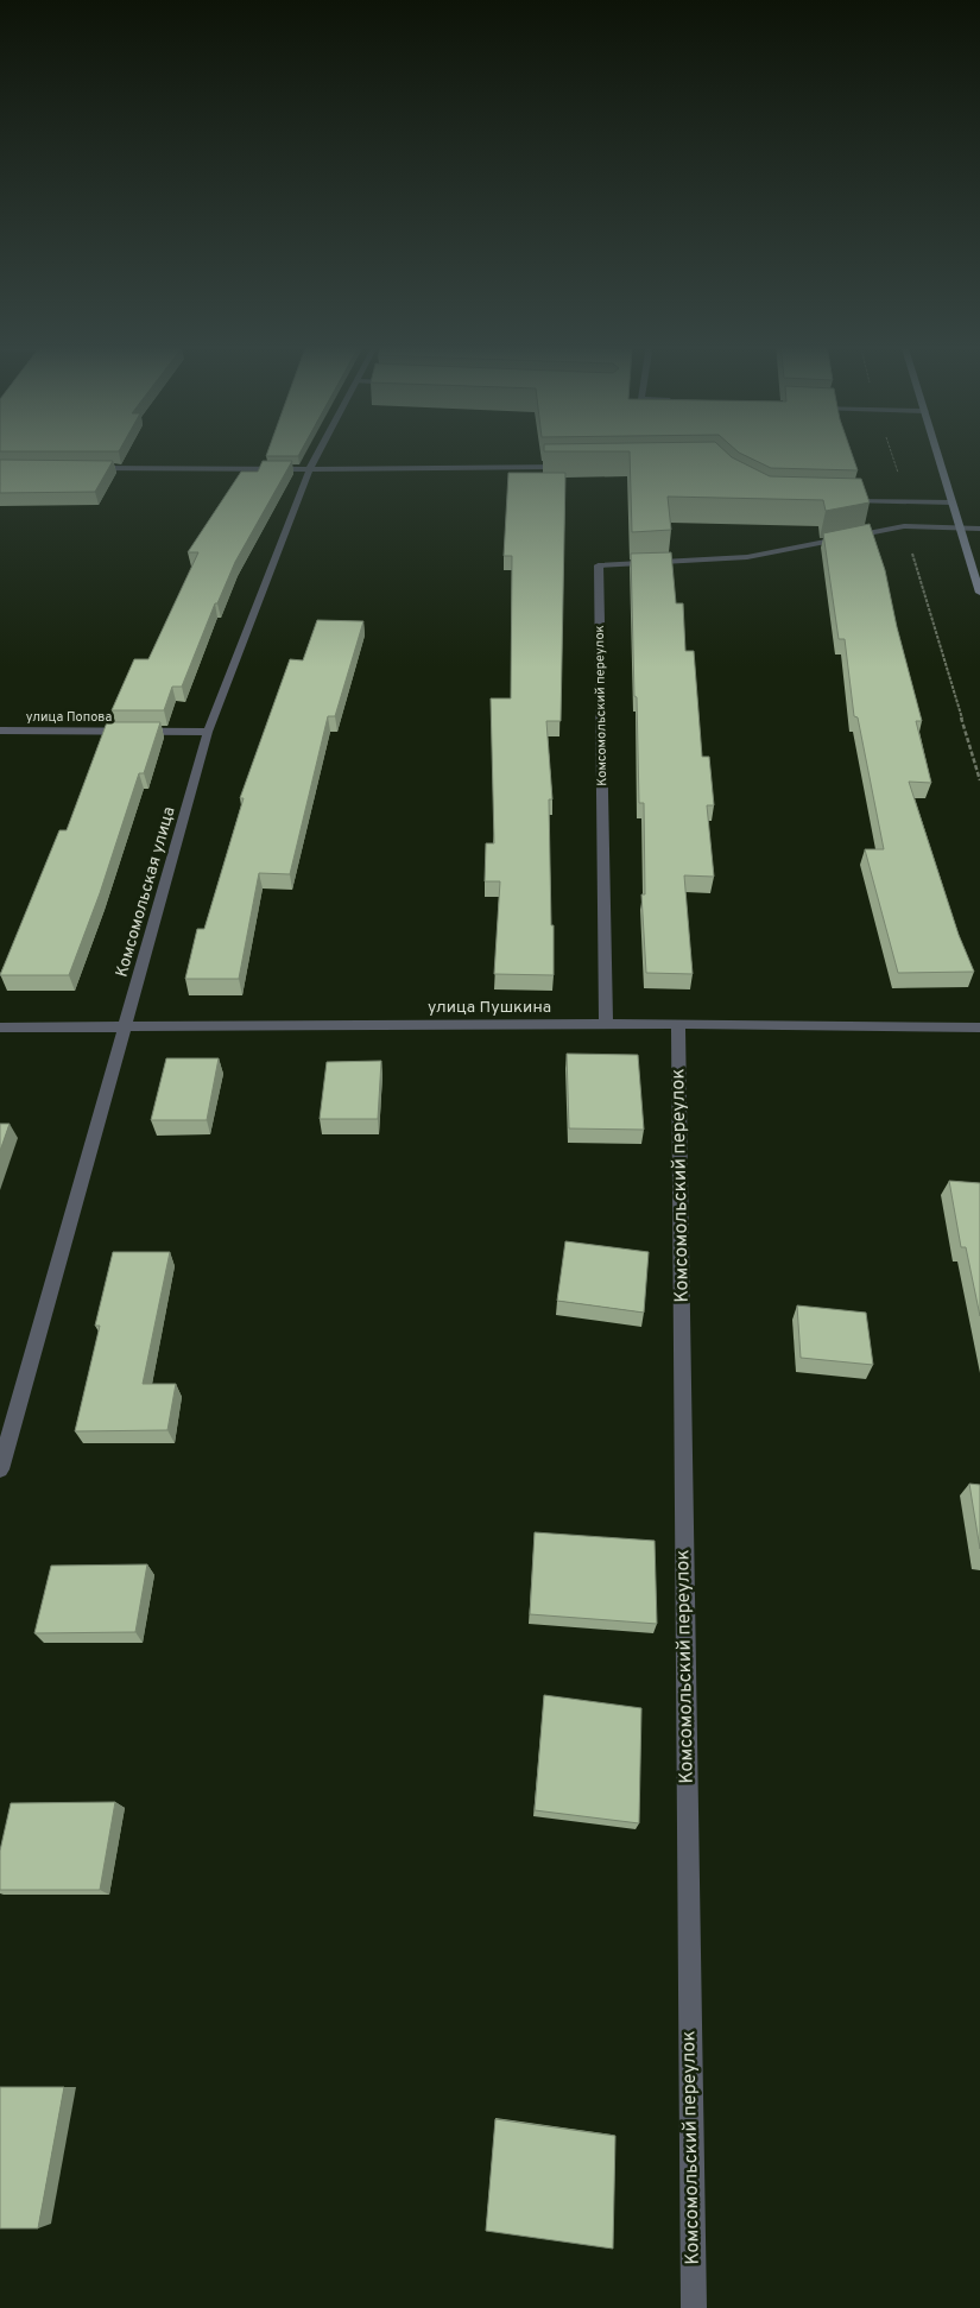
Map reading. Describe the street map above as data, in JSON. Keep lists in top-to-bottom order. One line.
{"streets":{"street":["Комсомольский переулок","улица Попова","Комсомольская улица","улица Пушкина"]},"crossings":[["Комсомольский переулок","улица Пушкина"],["улица Попова","Комсомольская улица"],["Комсомольская улица","улица Пушкина"]]}
